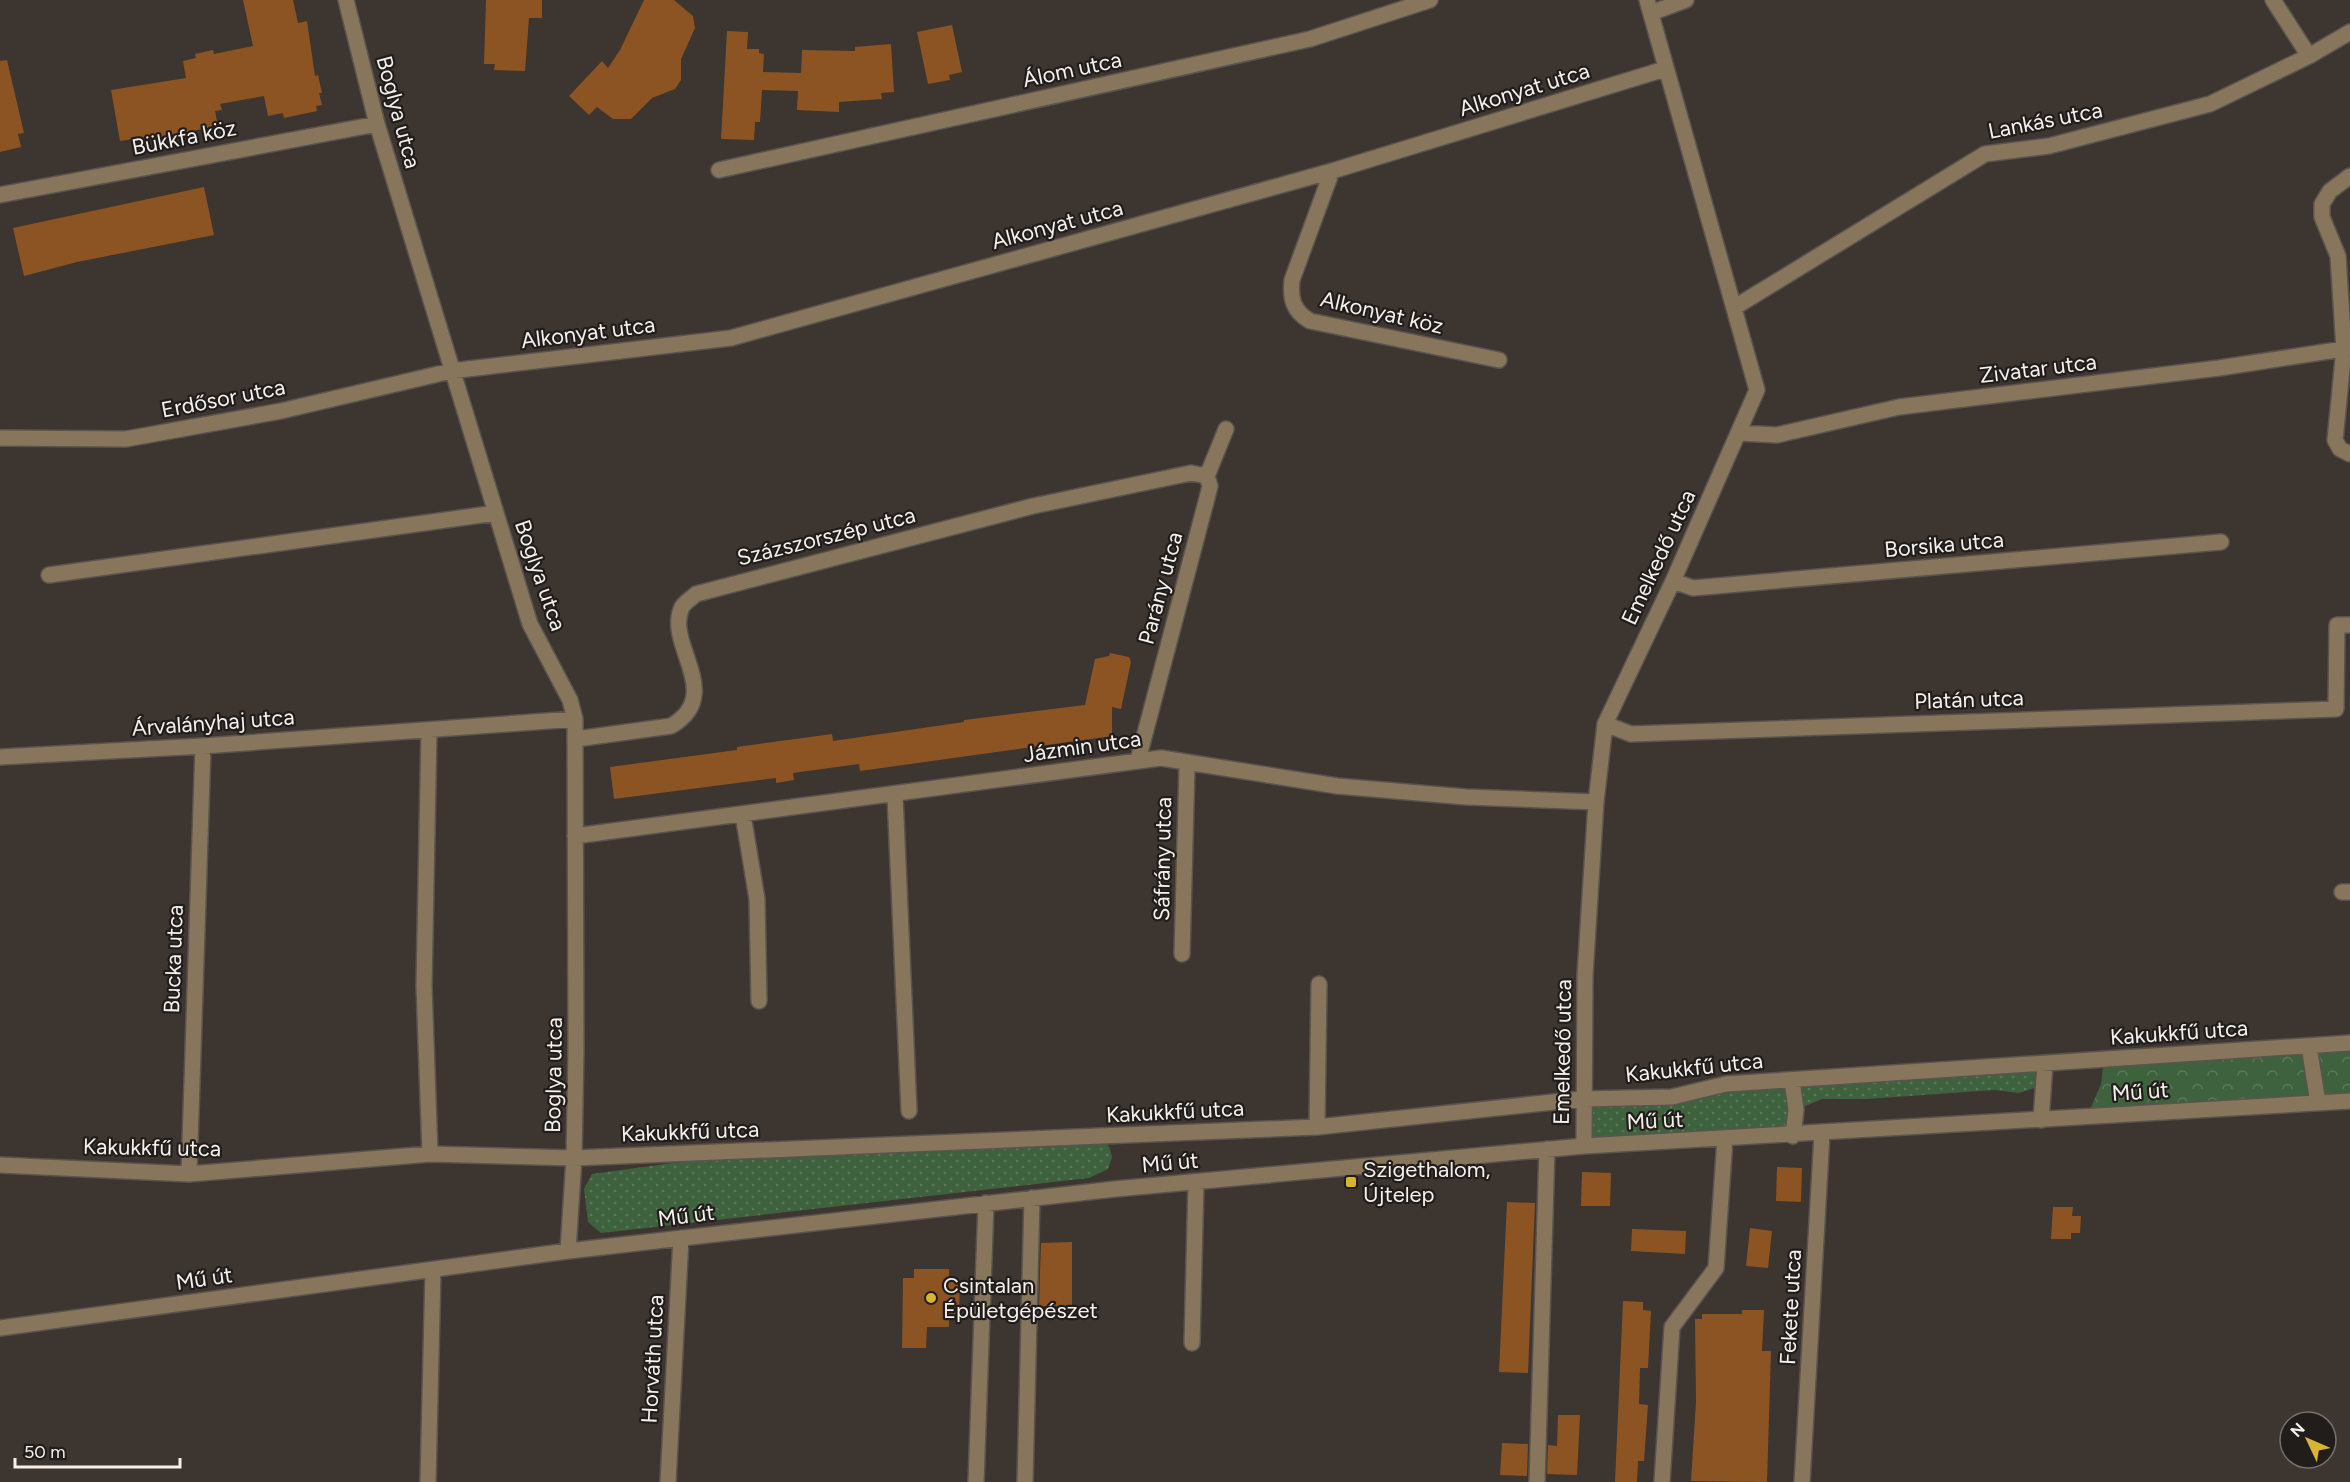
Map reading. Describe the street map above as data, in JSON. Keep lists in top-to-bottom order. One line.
{"streets":{"street":["Álom utca","Alkonyat utca","Boglya utca","Lankás utca","Bükkfa köz","Alkonyat köz","Zivatar utca","Erdősor utca","Százszorszép utca","Borsika utca","Emelkedő utca","Parány utca","Platán utca","Árvalányhaj utca","Jázmin utca","Sáfrány utca","Bucka utca","Kakukkfű utca","Mű út","Fekete utca","Horváth utca"]},"crossings":[["Alkonyat utca","Boglya utca"],["Alkonyat utca","Alkonyat köz"],["Alkonyat utca","Erdősor utca"],["Alkonyat utca","Emelkedő utca"],["Boglya utca","Bükkfa köz"],["Boglya utca","Erdősor utca"],["Boglya utca","Százszorszép utca"],["Boglya utca","Árvalányhaj utca"],["Boglya utca","Jázmin utca"],["Boglya utca","Kakukkfű utca"],["Boglya utca","Mű út"],["Lankás utca","Emelkedő utca"],["Zivatar utca","Emelkedő utca"],["Százszorszép utca","Parány utca"],["Borsika utca","Emelkedő utca"],["Emelkedő utca","Platán utca"],["Emelkedő utca","Jázmin utca"],["Emelkedő utca","Kakukkfű utca"],["Emelkedő utca","Mű út"],["Parány utca","Jázmin utca"],["Árvalányhaj utca","Bucka utca"],["Jázmin utca","Sáfrány utca"],["Bucka utca","Kakukkfű utca"],["Mű út","Fekete utca"],["Mű út","Horváth utca"]],"places":{"transit":["Szigethalom, Újtelep"],"other":["Csintalan Épületgépészet"]},"scale_bar":"50 m","north":"top left"}
